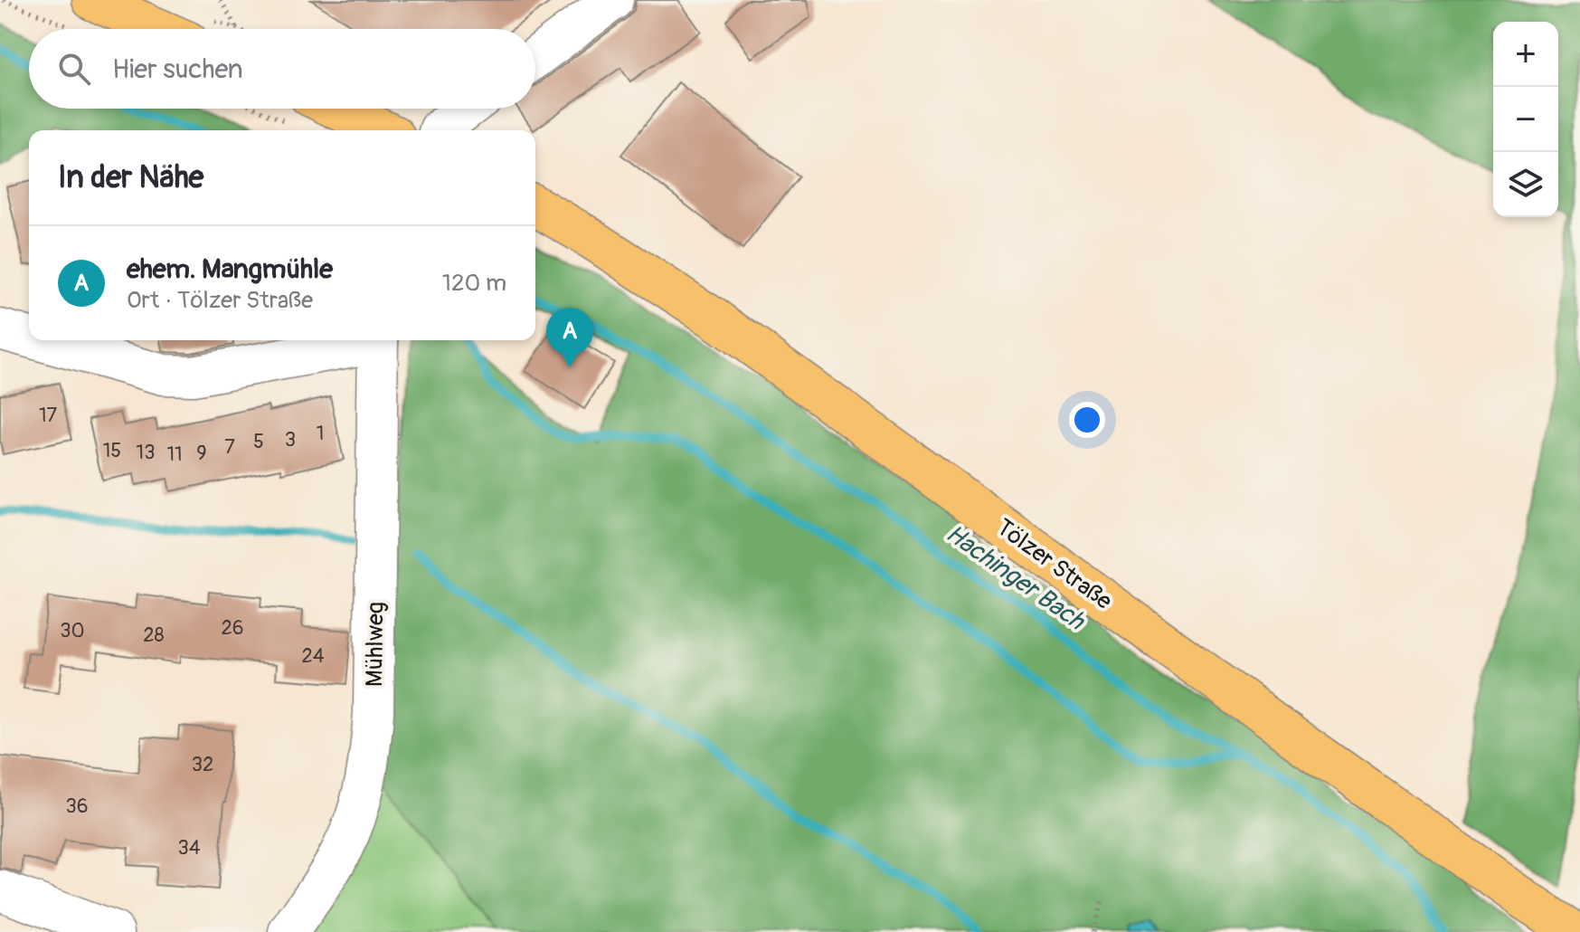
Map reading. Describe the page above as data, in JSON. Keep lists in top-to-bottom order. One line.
{"streets":{"main road":["Tölzer Straße"],"street":["Mühlweg"]},"water":["Hachinger Bach"],"house_numbers":["17","1","3","5","7","15","13","9","11","26","30","28","24","32","36","34"],"page":{"map_buttons":["+","−"],"search":"Hier suchen","heading":"In der Nähe","list":[{"mark":"A","name":"ehem. Mangmühle","note":"Ort · Tölzer Straße","value":"120 m"}],"pins":"A"}}
